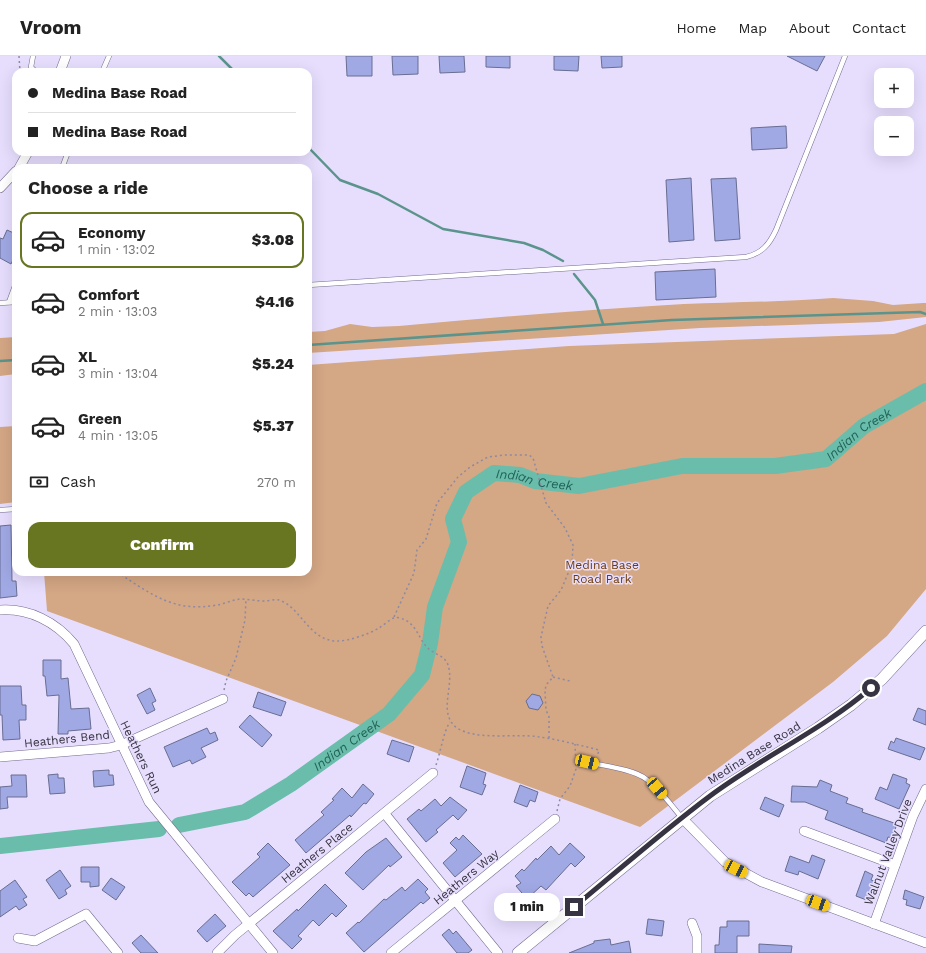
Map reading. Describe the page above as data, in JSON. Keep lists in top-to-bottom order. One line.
{"streets":{"street":["Heathers Bend","Medina Base Road","Heathers Run","Walnut Valley Drive","Heathers Place","Heathers Way"]},"crossings":[["Heathers Bend","Heathers Run"],["Heathers Run","Heathers Place"]],"water":["Indian Creek"],"parks":["Medina Base Road Park"],"page":{"header":"Vroom","nav":["Home","Map","About","Contact"],"map_buttons":["+","−"],"banner":["Medina Base Road","Medina Base Road"],"heading":"Choose a ride","list":[{"name":"Economy","note":"1 min · 13:02","value":"$3.08"},{"name":"Comfort","note":"2 min · 13:03","value":"$4.16"},{"name":"XL","note":"3 min · 13:04","value":"$5.24"},{"name":"Green","note":"4 min · 13:05","value":"$5.37"}],"pay":["Cash","270 m"],"buttons":"Confirm","bubble":"1 min"}}
